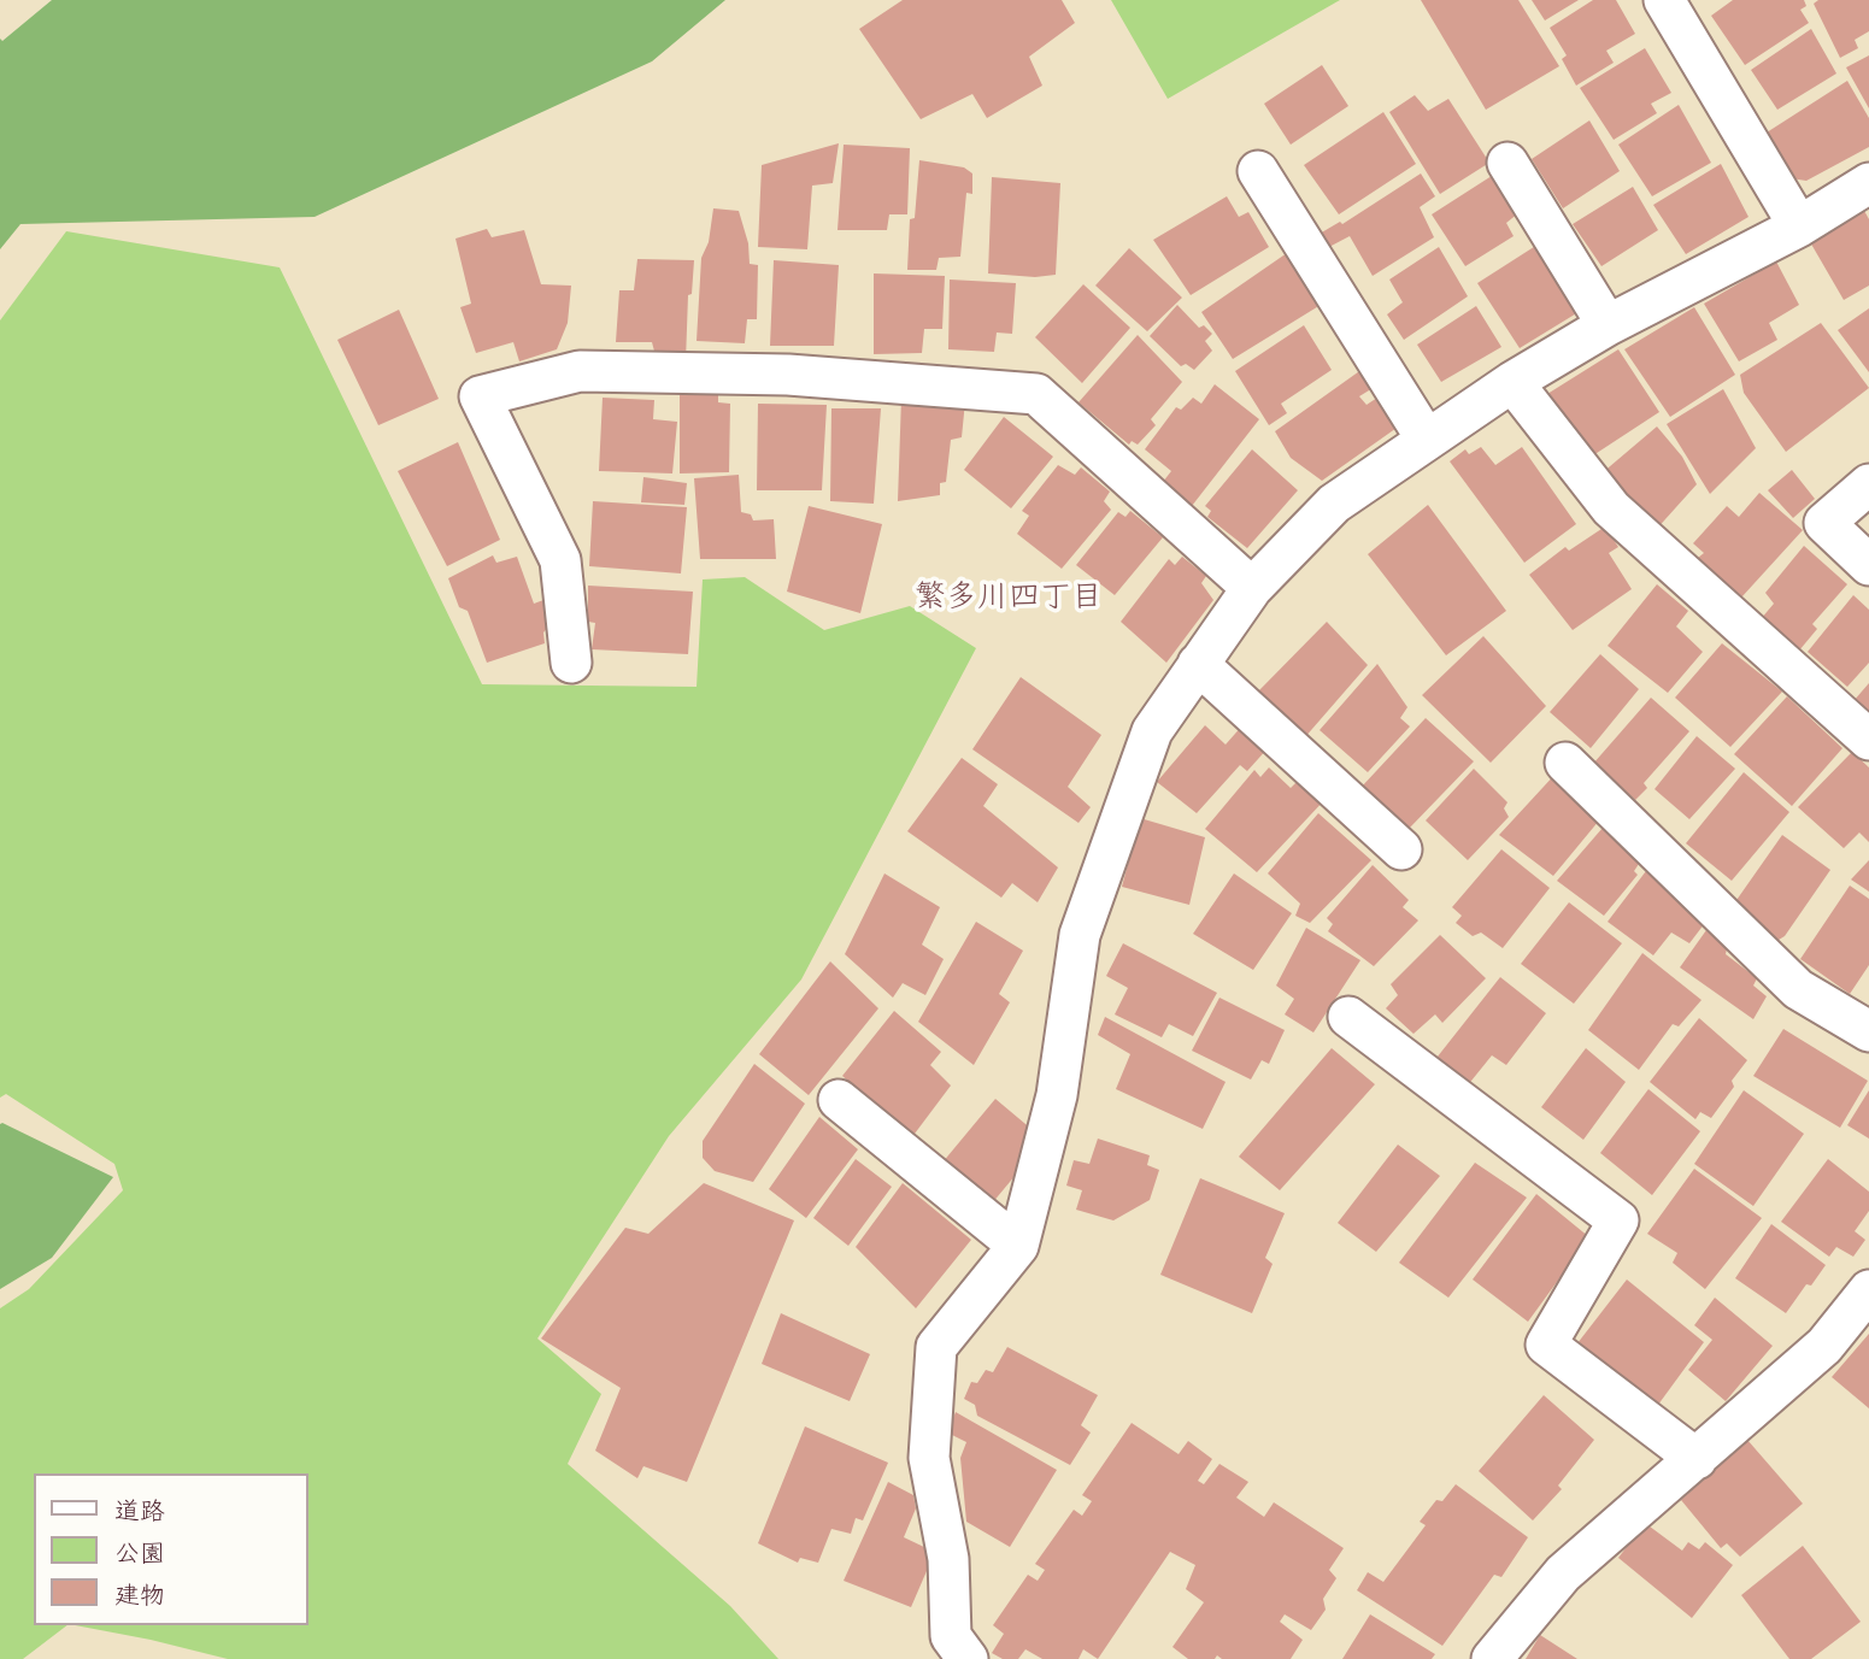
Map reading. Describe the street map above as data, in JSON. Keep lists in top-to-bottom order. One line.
{"districts":["繁多川四丁目"],"legend":["道路","公園","建物"]}
